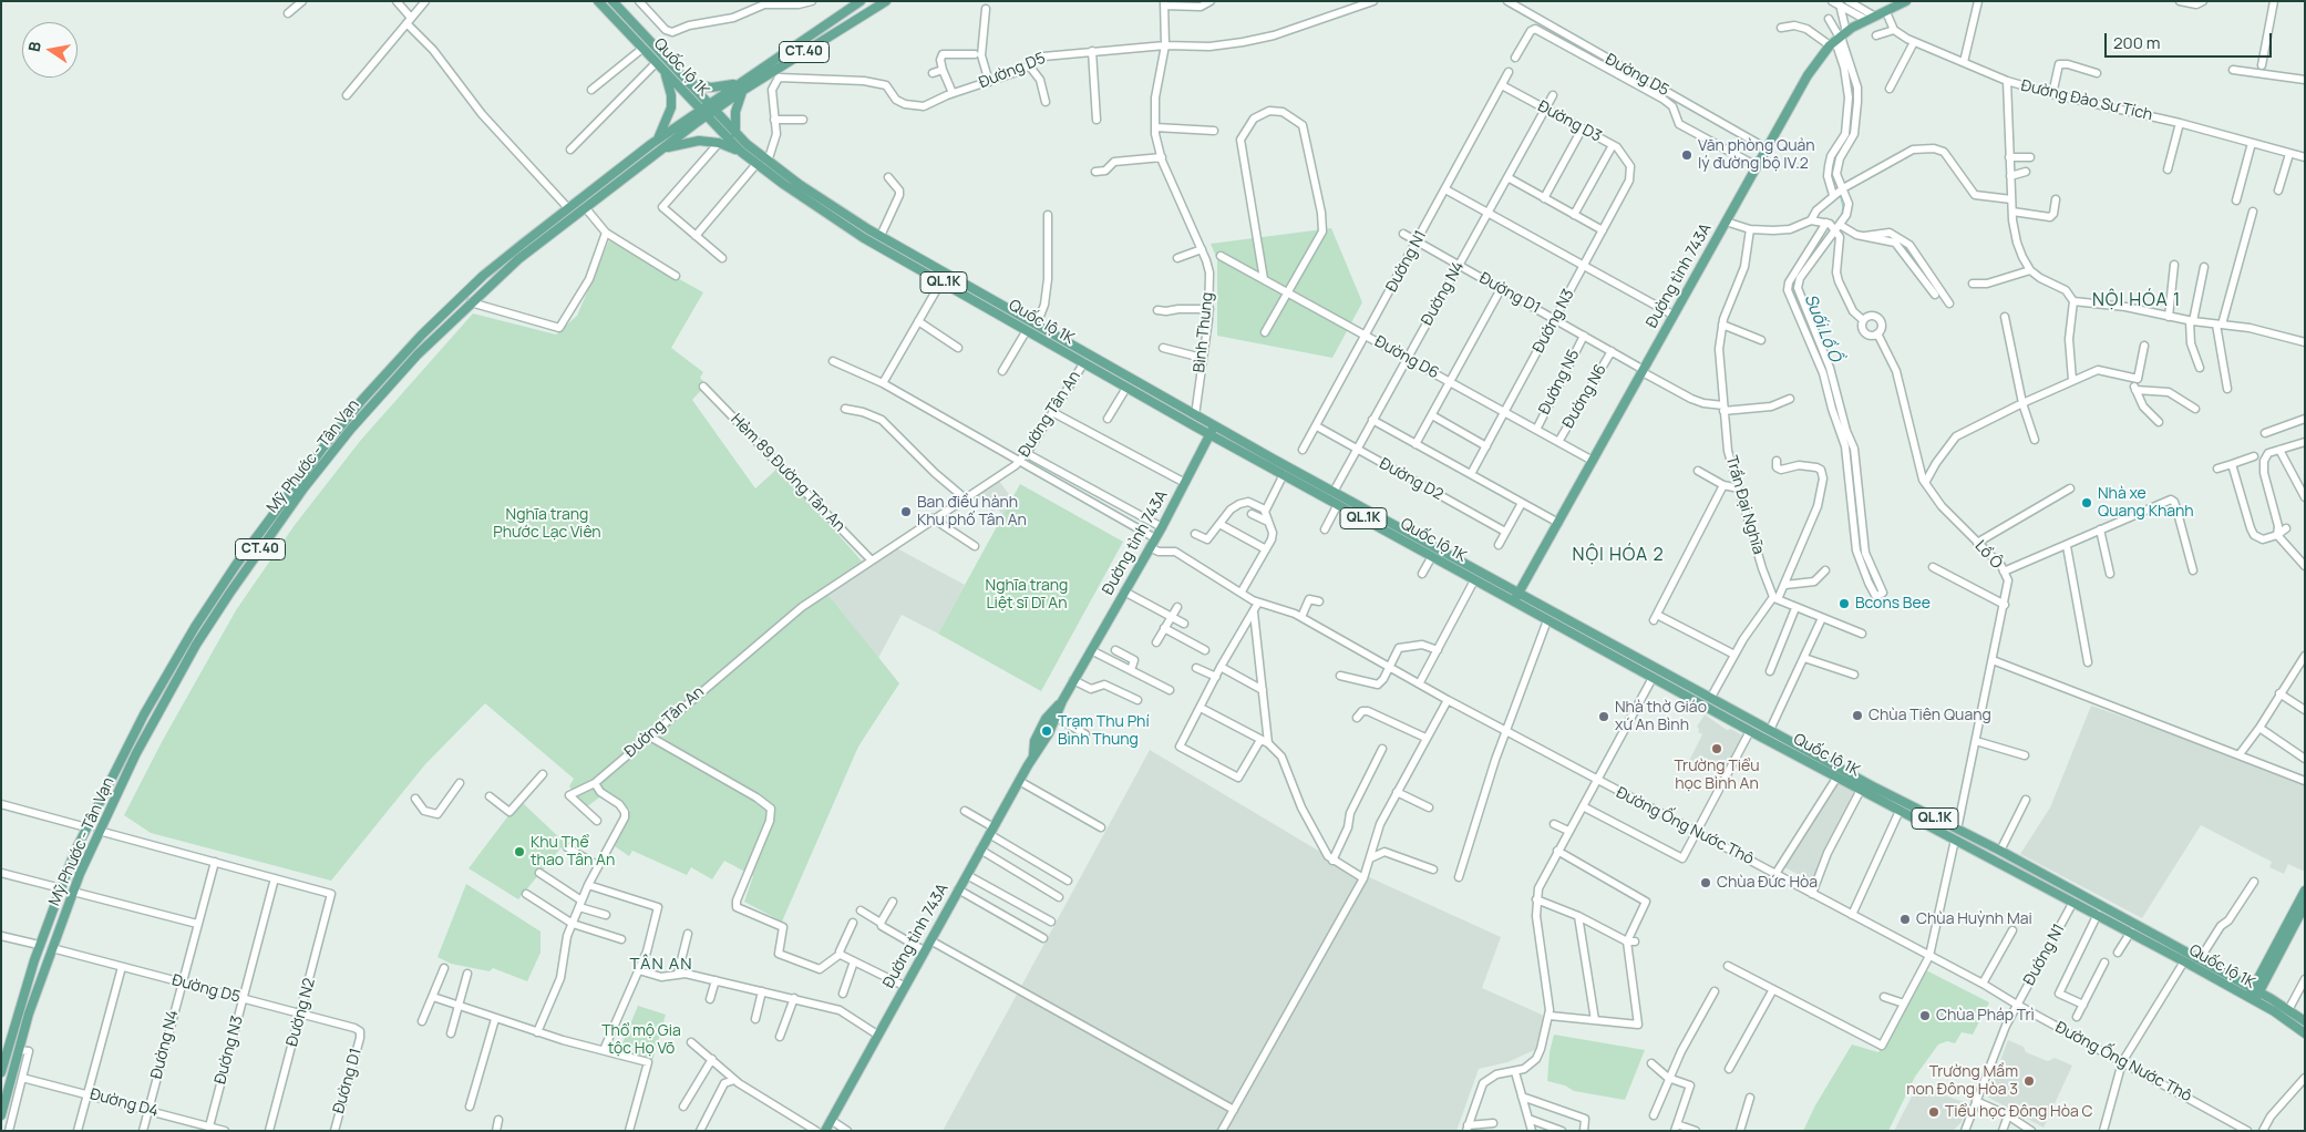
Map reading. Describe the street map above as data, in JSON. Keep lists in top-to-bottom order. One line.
{"streets":{"main road":["CT.40","Quốc lộ 1K","Đường tỉnh 743A","QL.1K","Mỹ Phước - Tân Vạn"],"street":["Đường D5","Đường Đào Sư Tích","Đường D3","Đường N1","Đường N4","Đường D1","Đường N3","Bình Thung","Đường D6","Đường N5","Đường N6","Đường Tân An","Hẻm 89 Đường Tân An","Đường D2","Trần Đại Nghĩa","Lồ Ô","Đường Ống Nước Thô","Đường N2","Đường D4"]},"crossings":[["Quốc lộ 1K","Đường N1"],["Quốc lộ 1K","Đường tỉnh 743A"],["Quốc lộ 1K","Đường N4"],["Quốc lộ 1K","Bình Thung"],["Quốc lộ 1K","Đường Tân An"],["Quốc lộ 1K","Mỹ Phước - Tân Vạn"],["Quốc lộ 1K","Lồ Ô"],["Đường D5","Đường tỉnh 743A"],["Đường D5","Đường N4"],["Đường D5","Đường D1"],["Đường D5","Đường N3"],["Đường D5","Bình Thung"],["Đường D5","Mỹ Phước - Tân Vạn"],["Đường D5","Đường N2"],["Đường D3","Đường N1"],["Đường D3","Đường N4"],["Đường D3","Đường N3"],["Đường N1","Đường D1"],["Đường N1","Đường D6"],["Đường N1","Đường D2"],["Đường N1","Đường Ống Nước Thô"],["Đường tỉnh 743A","Đường D1"],["Đường tỉnh 743A","Đường D6"],["Đường tỉnh 743A","Đường Ống Nước Thô"],["Đường N4","Đường D1"],["Đường N4","Đường D6"],["Đường N4","Đường D2"],["Đường N4","Đường D4"],["Đường D1","Đường N3"],["Đường D1","Đường N5"],["Đường D1","Đường N6"],["Đường N3","Đường D6"],["Đường N3","Đường N2"],["Đường N3","Đường D4"],["Đường D6","Đường N5"],["Đường D6","Đường N6"],["Đường Tân An","Hẻm 89 Đường Tân An"]],"districts":["NỘI HÓA 1","NỘI HÓA 2","TÂN AN"],"water":["Suối Lồ Ồ"],"parks":["Nghĩa trang Phước Lạc Viên","Nghĩa trang Liệt sĩ Dĩ An","Thổ mộ Gia tộc Họ Võ"],"places":["Văn phòng Quản lý đường bộ IV.2","Nhà xe Quang Khanh","Ban điều hành Khu phố Tân An","Bcons Bee","Chùa Tiên Quang","Nhà thờ Giáo xứ An Bình","Trạm Thu Phí Bình Thung","Trường Tiểu học Bình An","Khu Thể thao Tân An","Chùa Đức Hòa","Chùa Huỳnh Mai","Chùa Pháp Trì","Trường Mầm non Đông Hòa 3","Tiểu học Đông Hòa C"],"scale_bar":"200 m","north":"left"}
